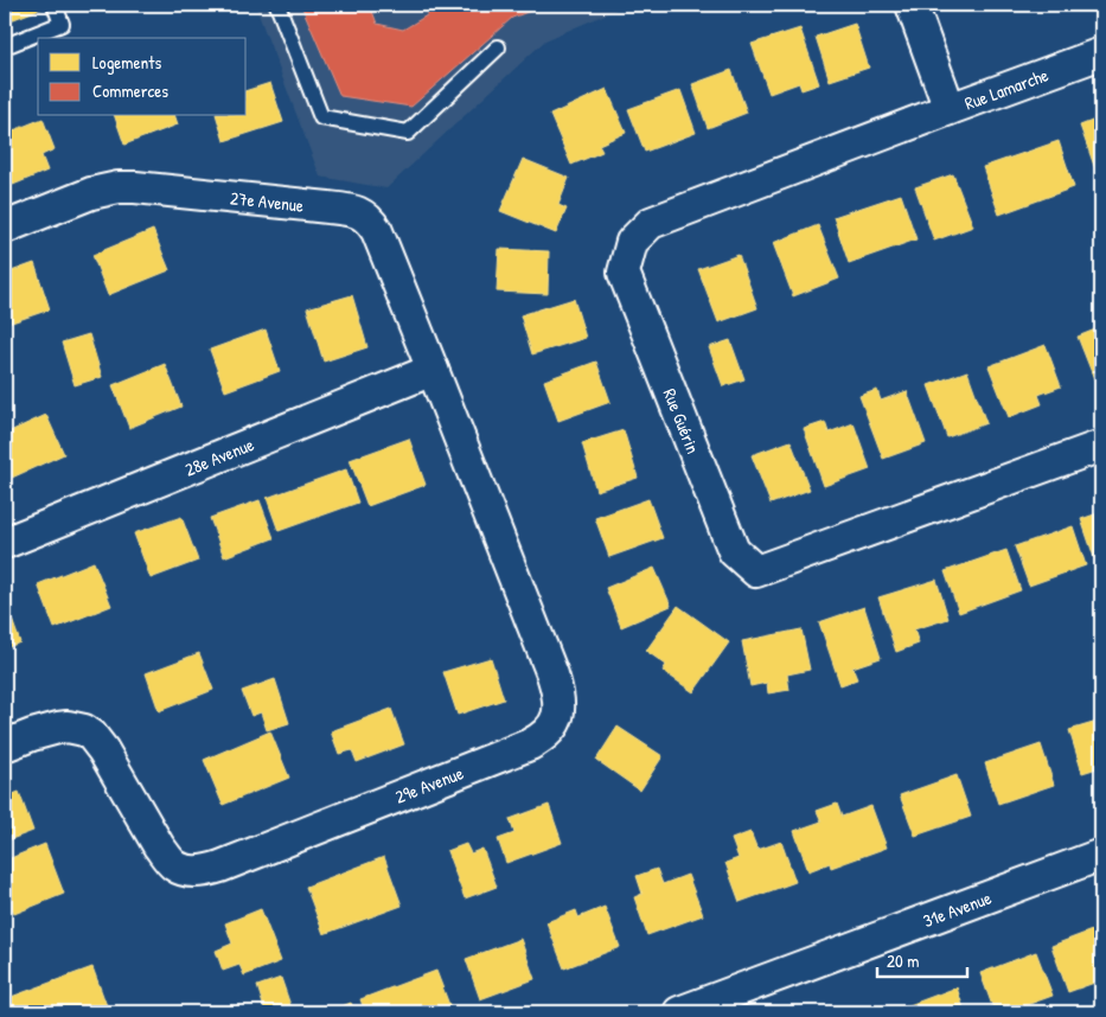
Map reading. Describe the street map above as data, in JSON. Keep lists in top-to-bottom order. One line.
{"streets":{"street":["Rue Lamarche","27e Avenue","Rue Guérin","28e Avenue","29e Avenue","31e Avenue"]},"crossings":[["Rue Lamarche","Rue Guérin"],["27e Avenue","28e Avenue"],["27e Avenue","29e Avenue"],["28e Avenue","29e Avenue"]],"legend":["Logements","Commerces"],"scale_bar":"20 m"}
